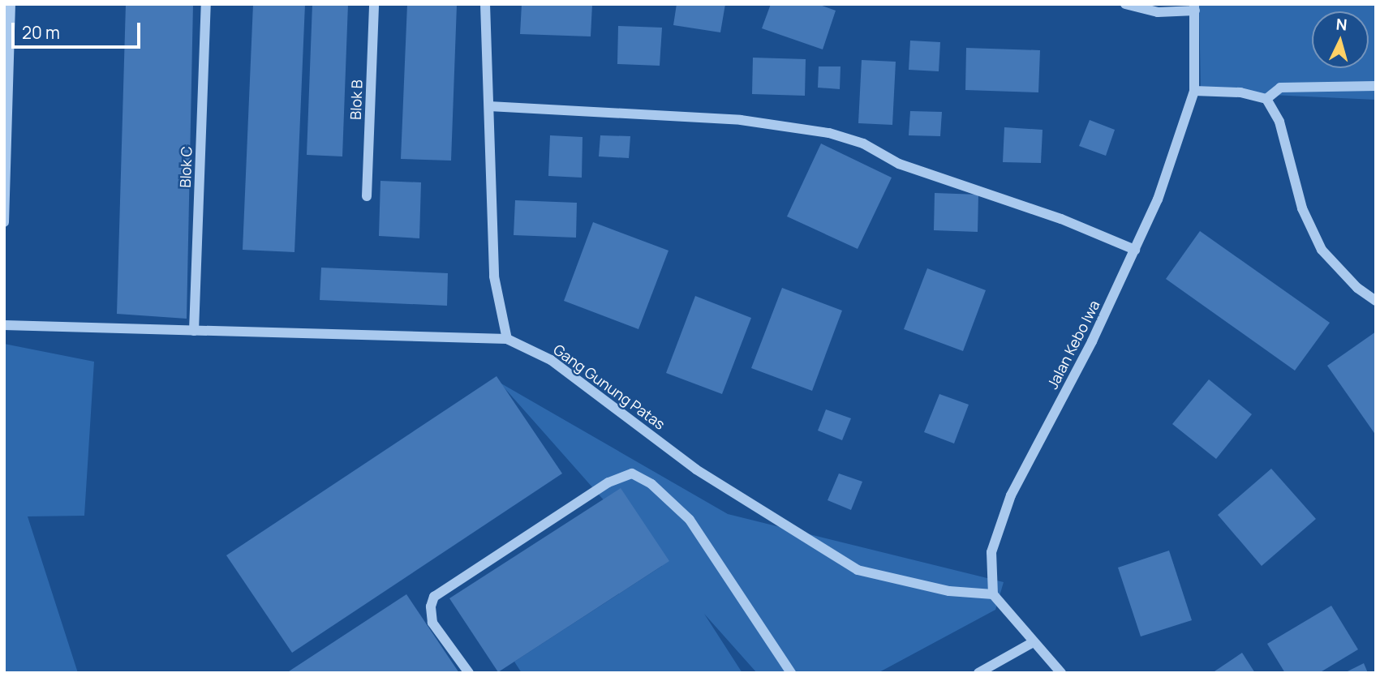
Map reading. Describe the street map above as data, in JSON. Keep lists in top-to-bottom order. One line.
{"streets":{"street":["Blok B","Blok C","Jalan Kebo Iwa","Gang Gunung Patas"]},"crossings":[["Jalan Kebo Iwa","Gang Gunung Patas"]],"scale_bar":"20 m","north":"top"}
